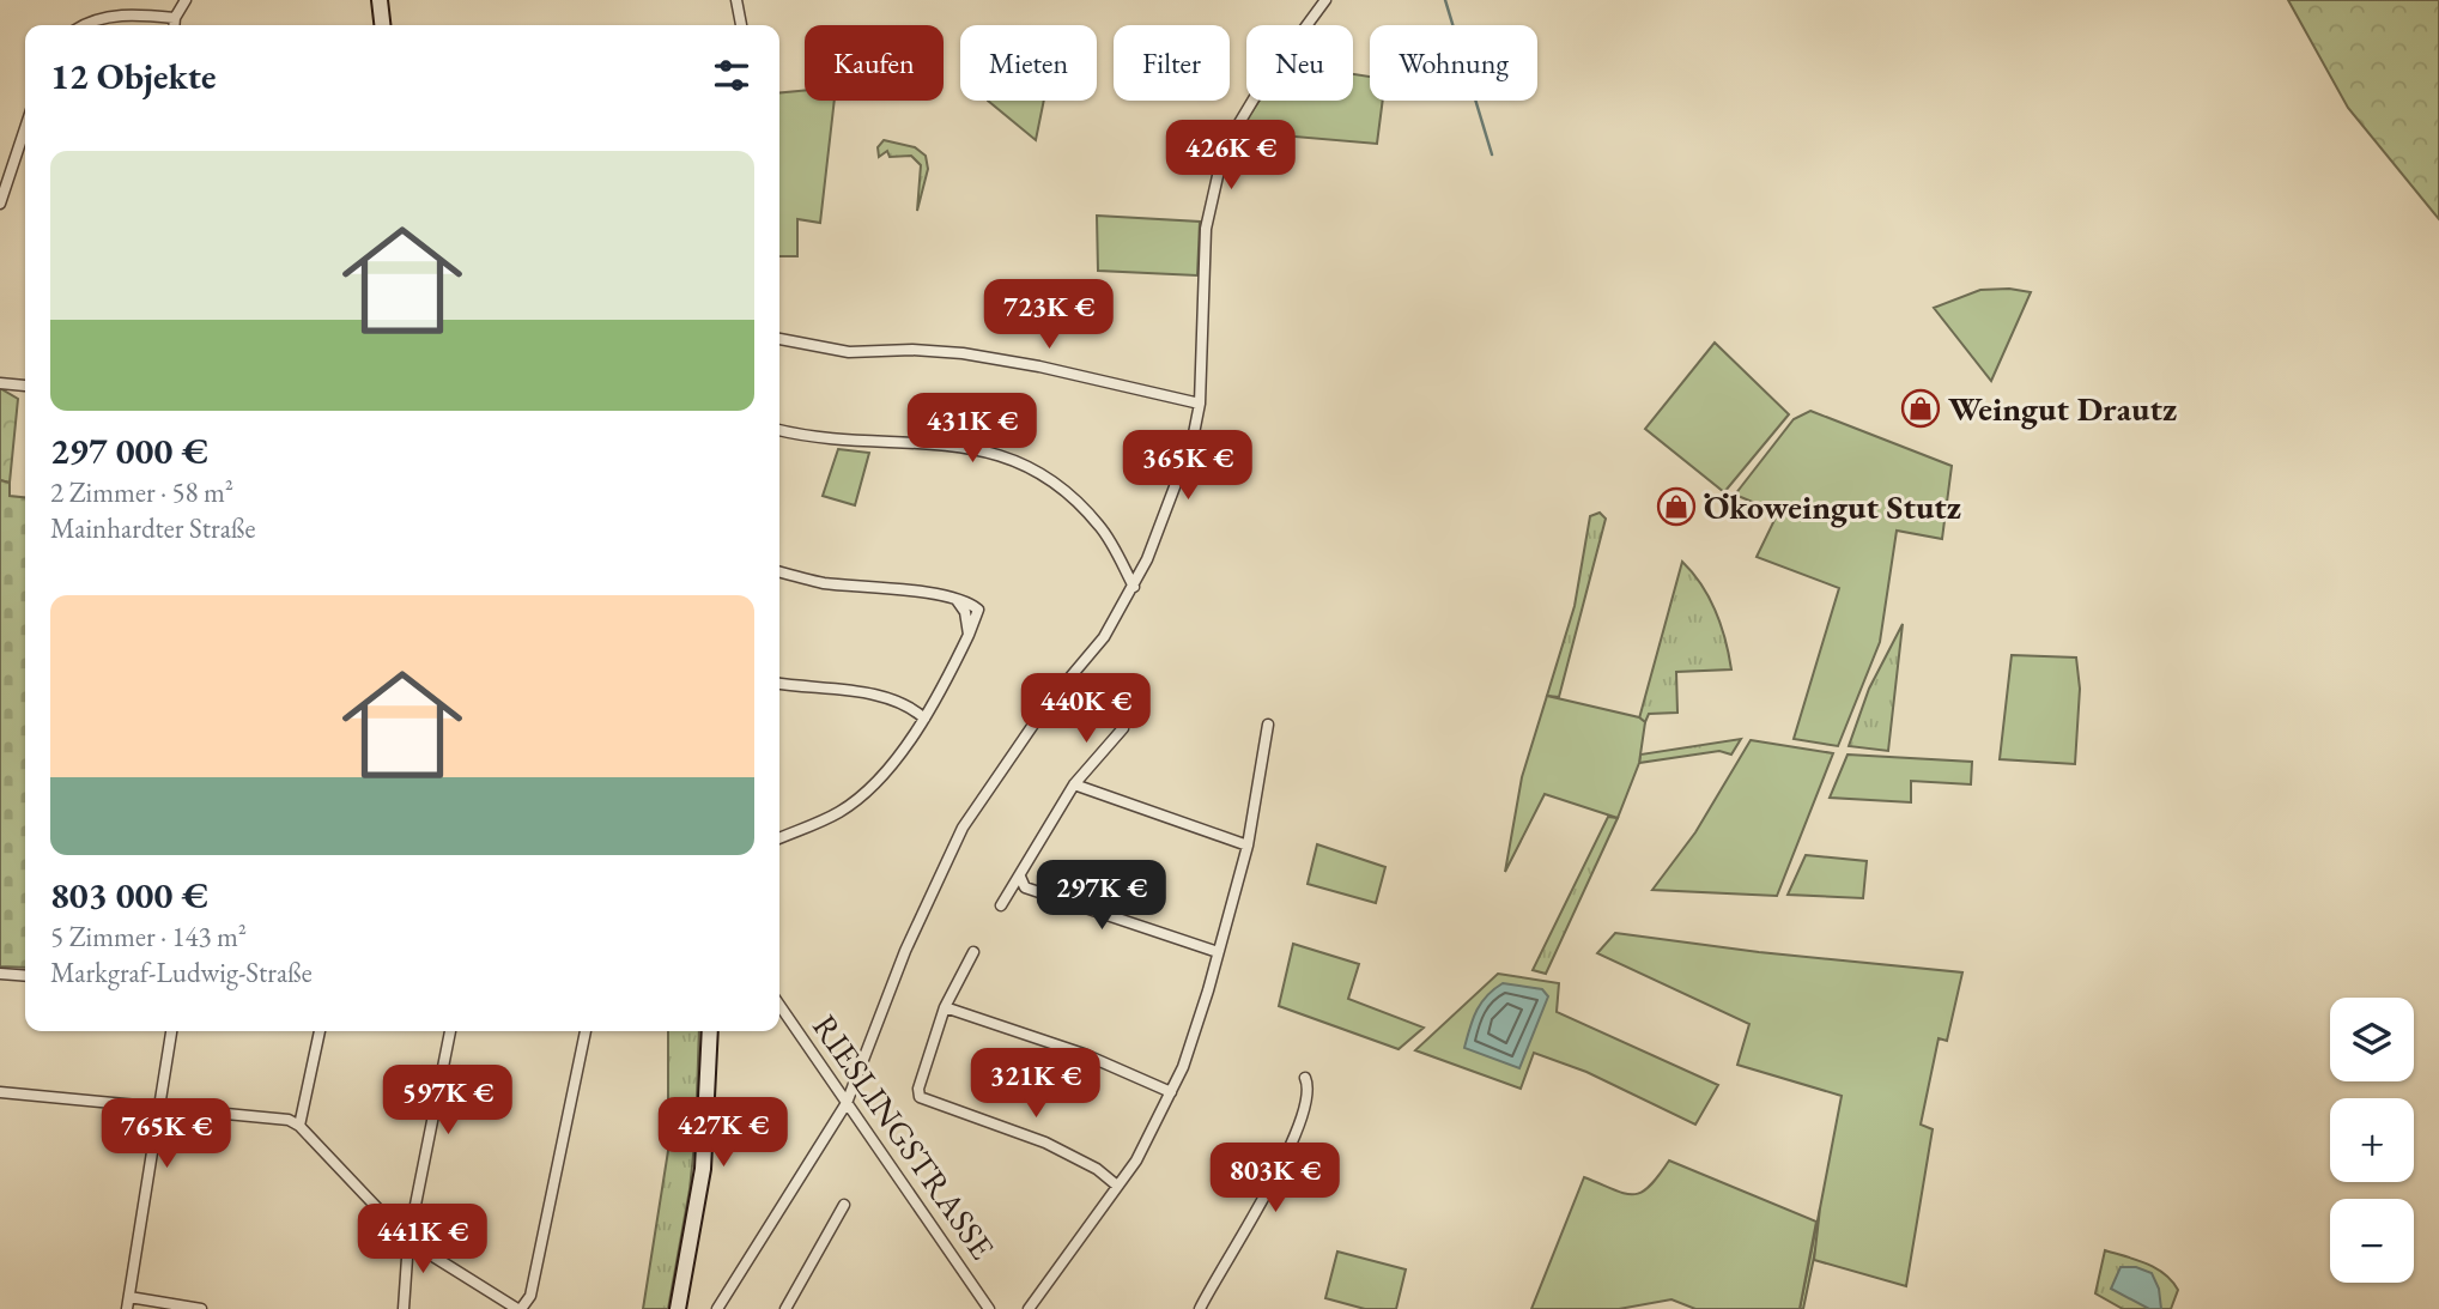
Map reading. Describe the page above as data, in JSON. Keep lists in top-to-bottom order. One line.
{"streets":{"street":["RIESLINGSTRASSE"]},"places":{"shop":["Weingut Drautz","Ökoweingut Stutz"]},"page":{"chip":["Kaufen","Mieten","Filter","Neu","Wohnung"],"heading":"12 Objekte","price":["426K €","723K €","431K €","365K €","440K €","297K €","321K €","597K €","427K €","765K €","803K €","441K €"],"list":[{"name":"297 000 €","note":"2 Zimmer · 58 m² · Mainhardter Straße"},{"name":"803 000 €","note":"5 Zimmer · 143 m² · Markgraf-Ludwig-Straße"}],"map_buttons":["+","−"]}}
